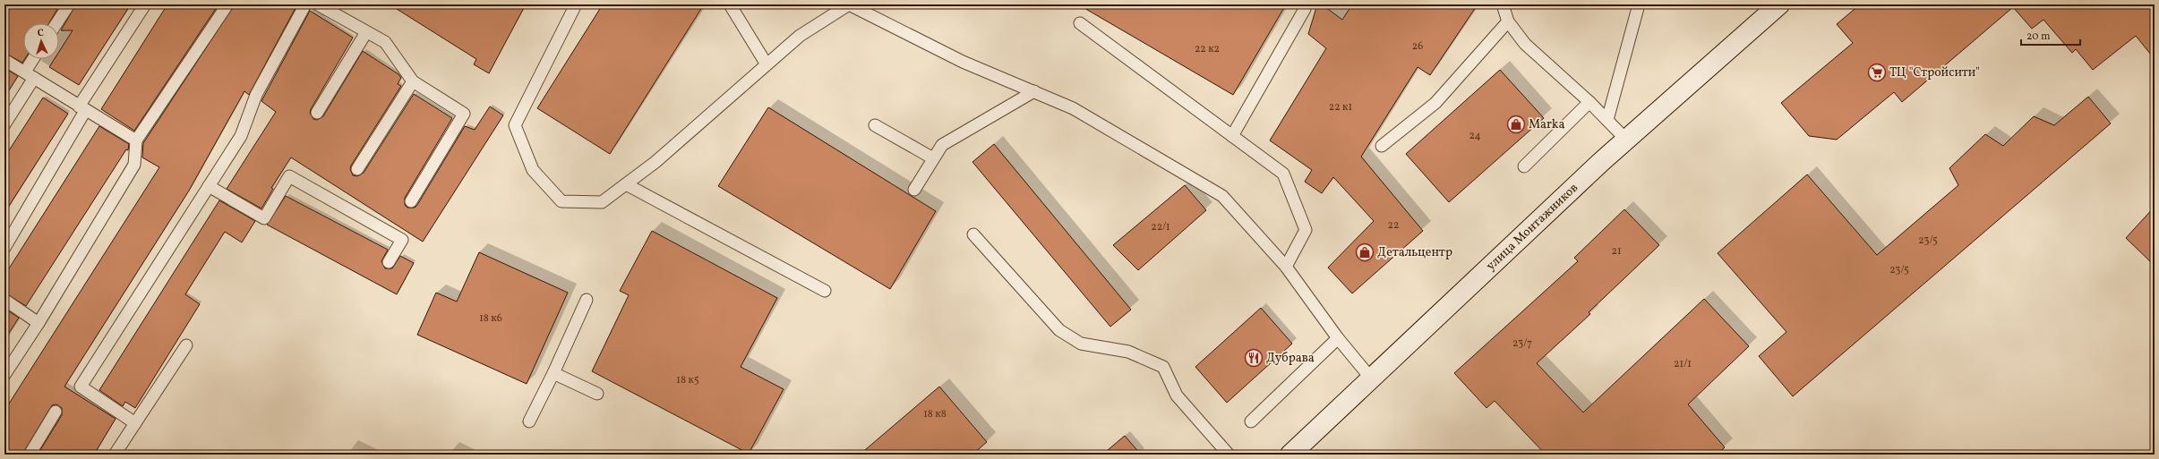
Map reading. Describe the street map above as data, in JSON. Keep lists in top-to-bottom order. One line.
{"streets":{"main road":["улица Монтажников"]},"places":{"supermarket":["ТЦ \"Стройсити\""],"shop":["Marka","Детальцентр"],"restaurant":["Дубрава"]},"house_numbers":["26","22 к2","22 к1","24","22","22/1","23/5","21","23/5","18 к6","23/7","21/1","18 к5","18 к8"],"scale_bar":"20 m","north":"top"}
